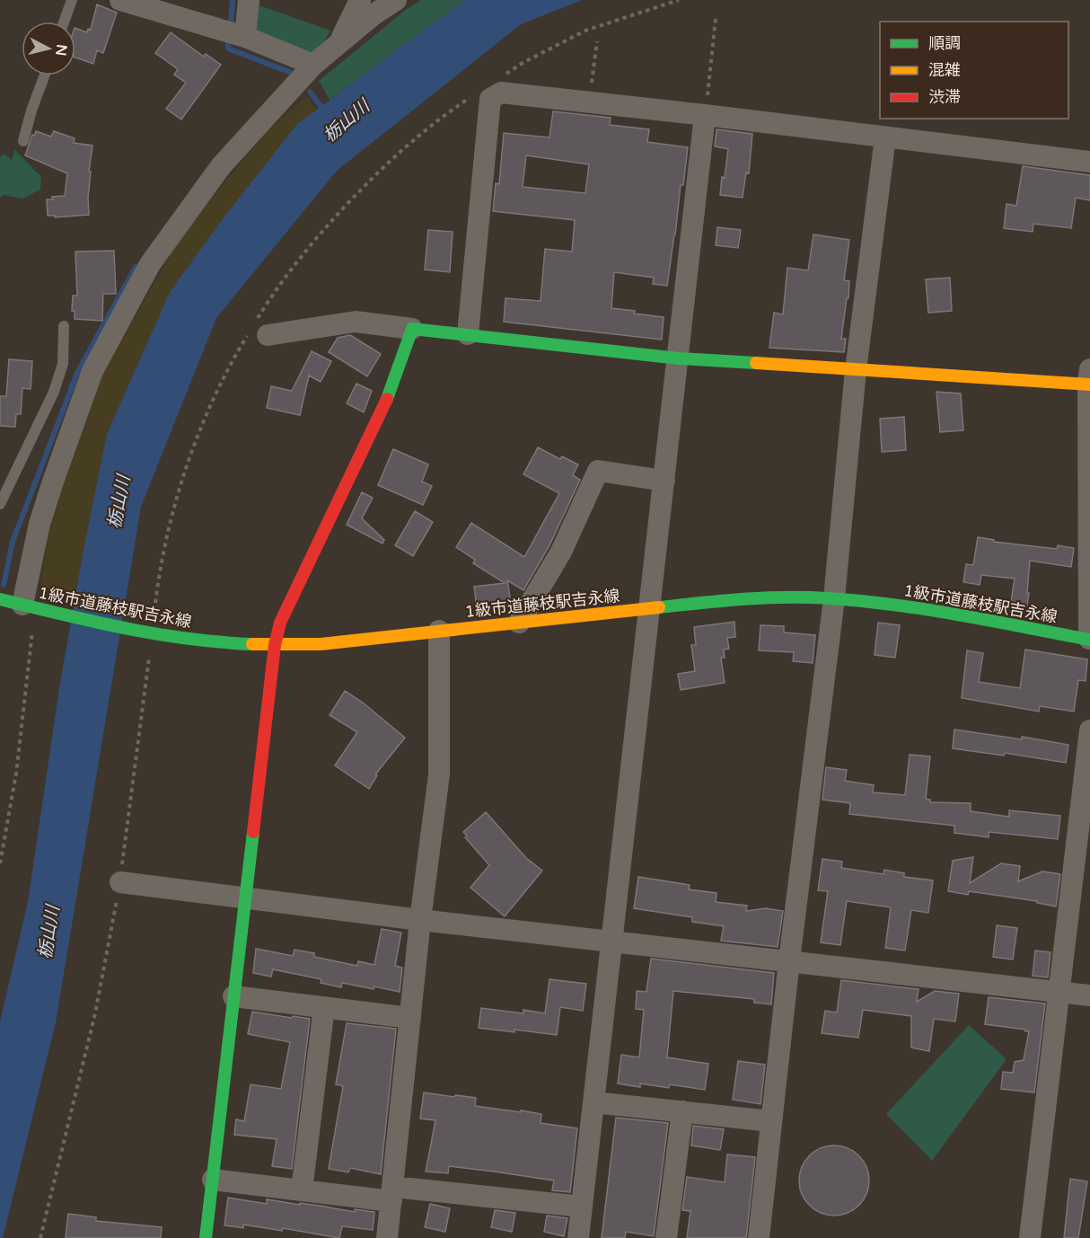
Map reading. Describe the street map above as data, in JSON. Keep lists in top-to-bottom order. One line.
{"streets":{"street":["1級市道藤枝駅吉永線"]},"water":["栃山川"],"legend":["順調","混雑","渋滞"],"north":"right"}
